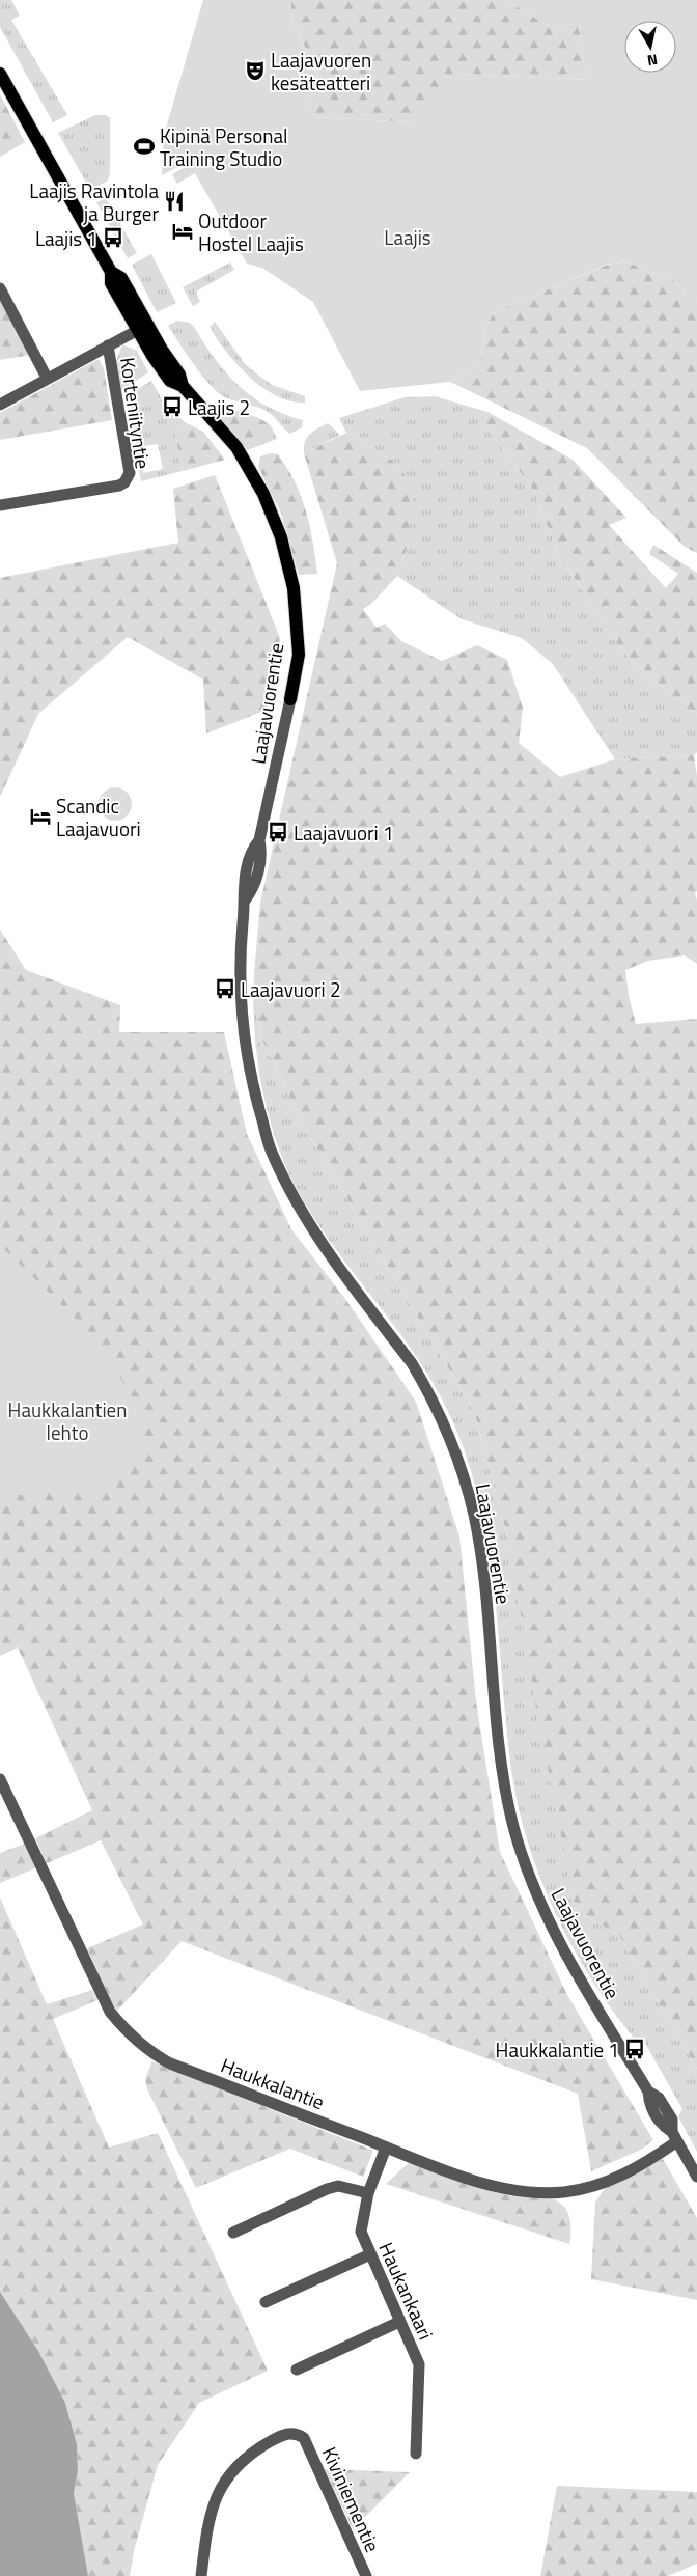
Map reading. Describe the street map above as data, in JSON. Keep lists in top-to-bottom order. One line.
{"streets":{"main road":["Laajavuorentie"],"street":["Korteniityntie","Haukkalantie","Haukankaari","Kiviniementie"]},"crossings":[["Laajavuorentie","Haukkalantie"],["Haukkalantie","Haukankaari"]],"parks":["Laajis","Haukkalantien lehto"],"places":{"theatre":["Laajavuoren kesäteatteri"],"sports":["Kipinä Personal Training Studio"],"restaurant":["Laajis Ravintola ja Burger"],"hotel":["Outdoor Hostel Laajis","Scandic Laajavuori"],"bus stop":["Laajis 1","Laajis 2","Laajavuori 1","Laajavuori 2","Haukkalantie 1"]},"north":"bottom"}
